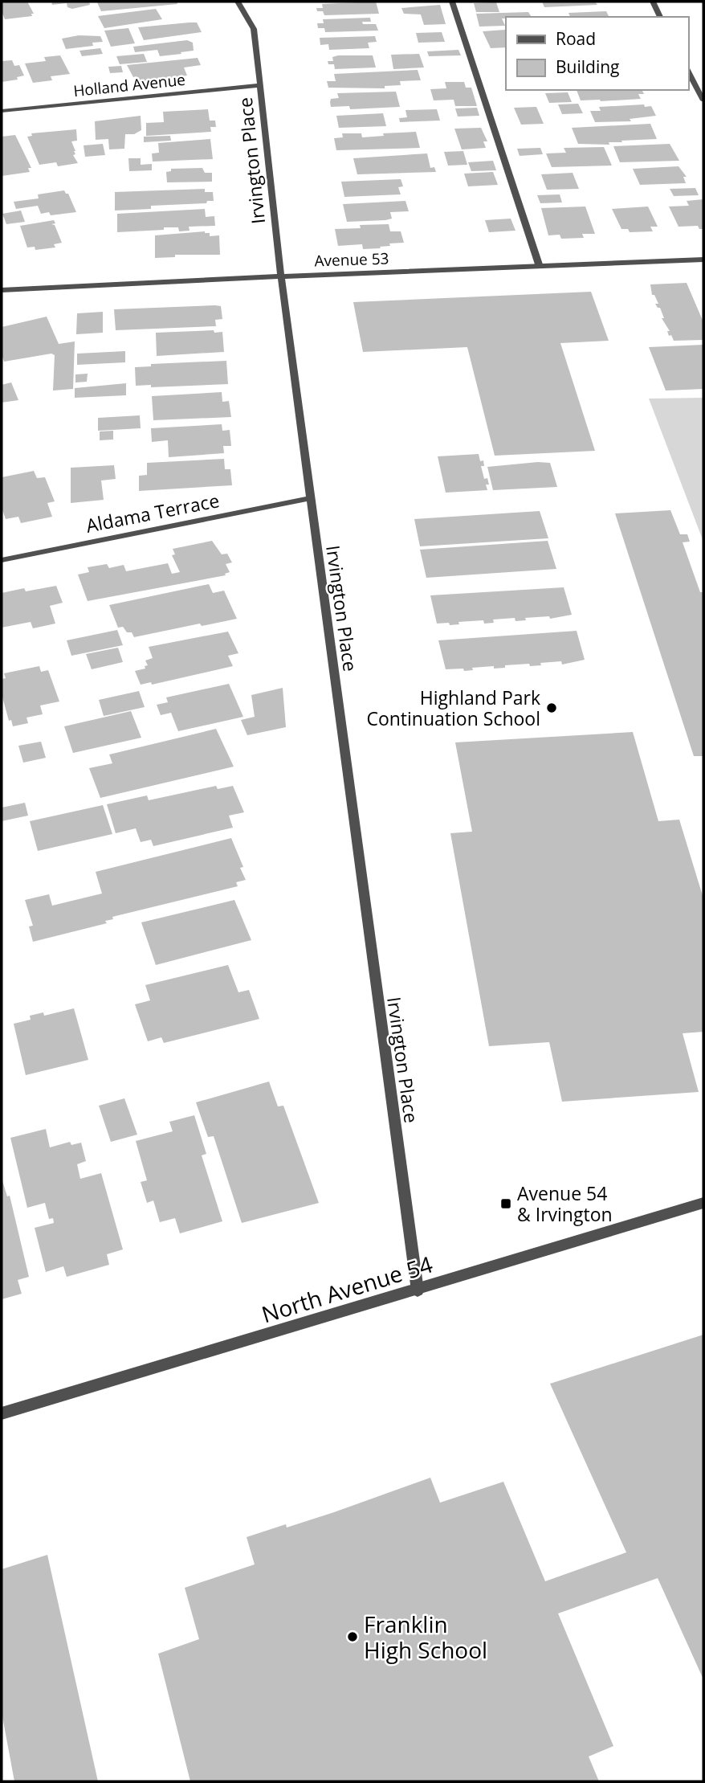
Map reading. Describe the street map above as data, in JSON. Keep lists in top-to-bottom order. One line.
{"streets":{"street":["Holland Avenue","Irvington Place","Avenue 53","Aldama Terrace","North Avenue 54"]},"crossings":[["Holland Avenue","Irvington Place"],["Irvington Place","Avenue 53"],["Irvington Place","Aldama Terrace"],["Irvington Place","North Avenue 54"]],"places":{"other":["Highland Park Continuation School","Franklin High School"],"transit":["Avenue 54 & Irvington"]},"legend":["Road","Building"]}
